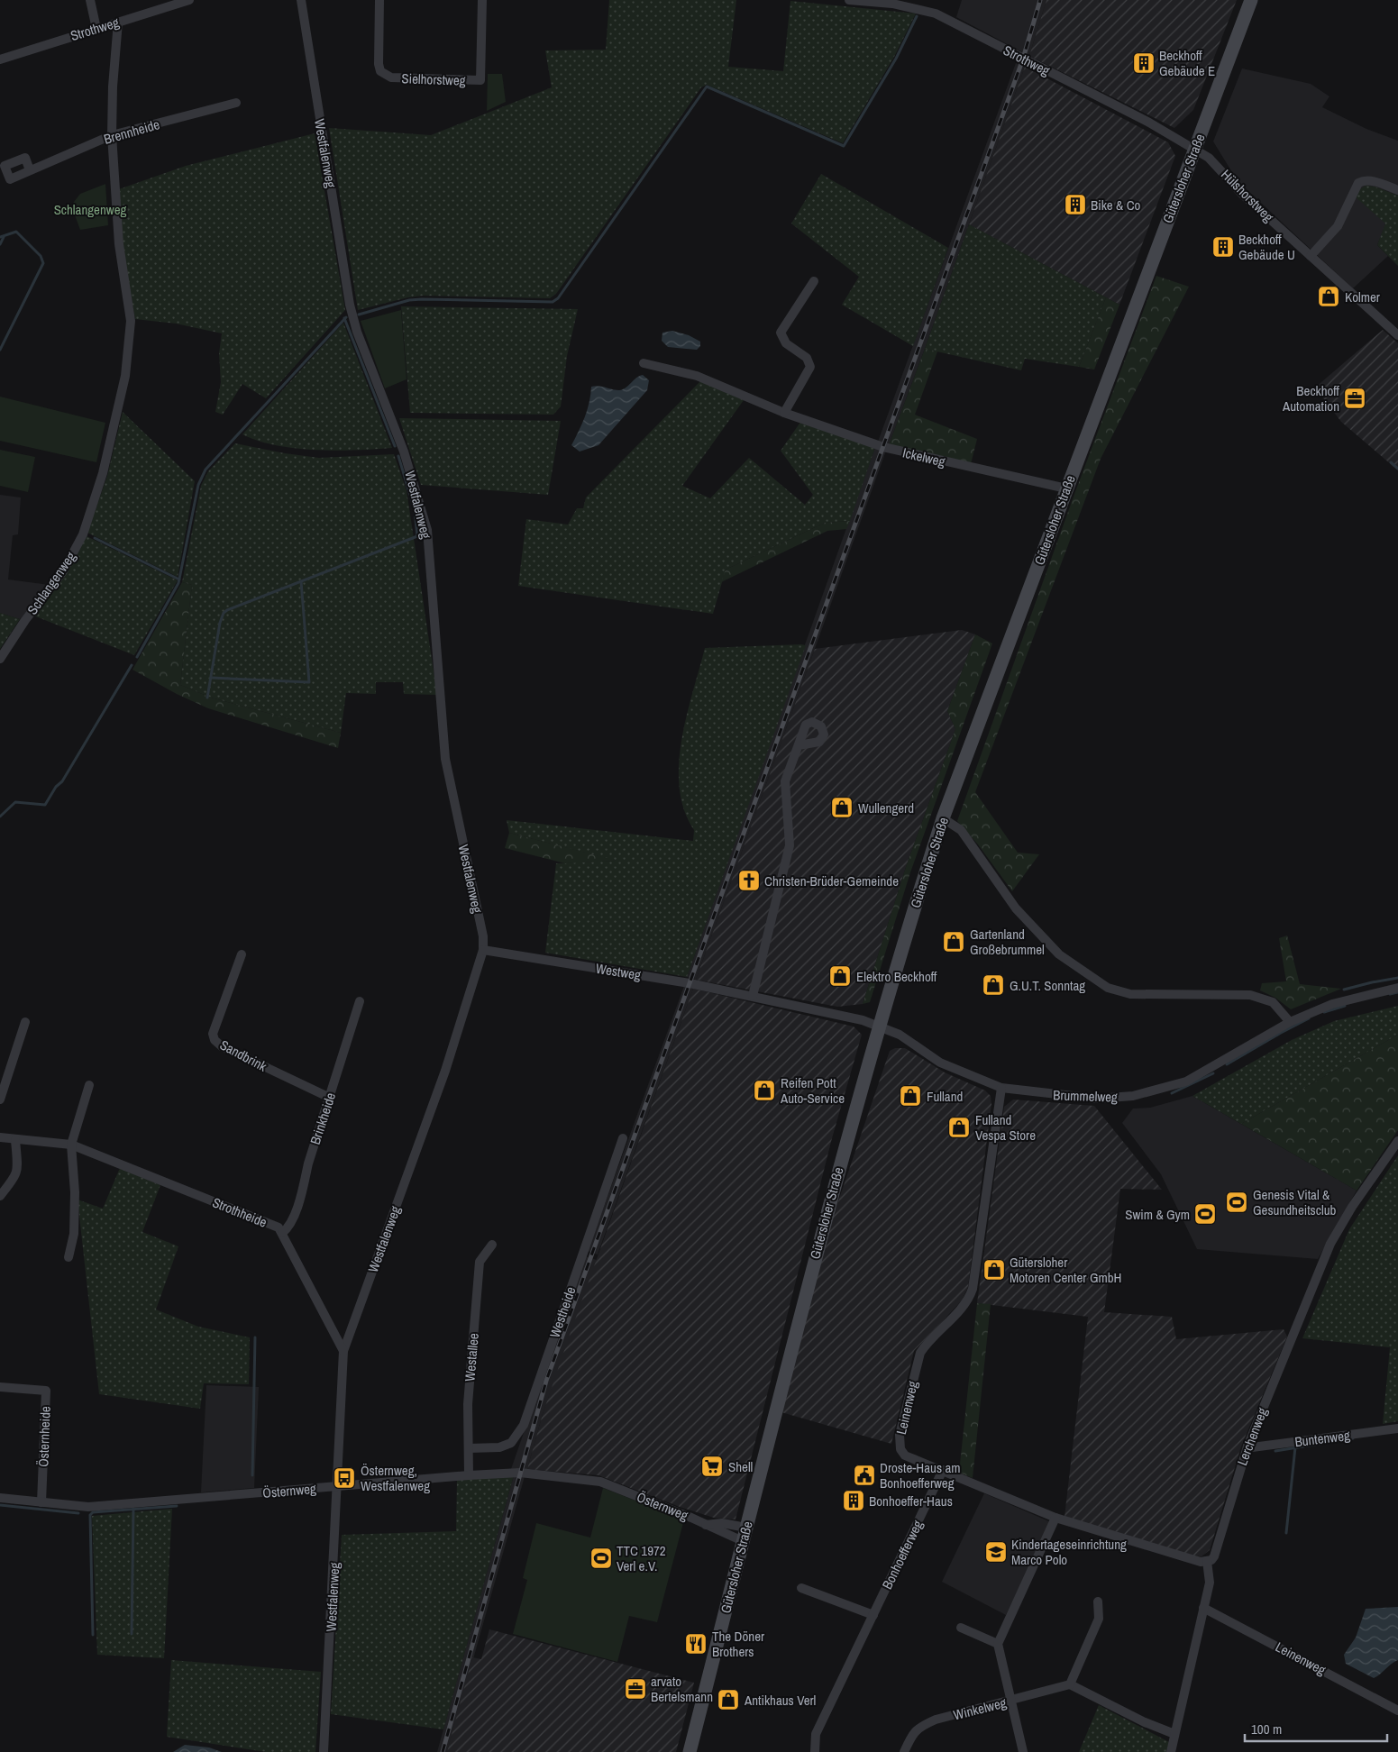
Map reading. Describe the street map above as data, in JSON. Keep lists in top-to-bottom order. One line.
{"streets":{"main road":["Gütersloher Straße"],"street":["Strothweg","Sielhorstweg","Brennheide","Westfalenweg","Hülshorstweg","Ickelweg","Schlangenweg","Westweg","Sandbrink","Brummelweg","Brinkheide","Strothheide","Westheide","Westallee","Leinenweg","Östernheide","Lerchenweg","Buntenweg","Östernweg","Bonhoefferweg","Winkelweg"]},"crossings":[["Strothweg","Gütersloher Straße"],["Strothweg","Hülshorstweg"],["Strothweg","Schlangenweg"],["Brennheide","Schlangenweg"],["Westfalenweg","Westweg"],["Westfalenweg","Strothheide"],["Westfalenweg","Östernweg"],["Gütersloher Straße","Hülshorstweg"],["Gütersloher Straße","Ickelweg"],["Gütersloher Straße","Westweg"],["Gütersloher Straße","Brummelweg"],["Gütersloher Straße","Östernweg"],["Westweg","Brummelweg"],["Sandbrink","Brinkheide"],["Brummelweg","Leinenweg"],["Brinkheide","Strothheide"],["Westheide","Westallee"],["Westallee","Östernweg"],["Leinenweg","Lerchenweg"],["Leinenweg","Bonhoefferweg"],["Östernheide","Östernweg"],["Lerchenweg","Buntenweg"]],"parks":["Schlangenweg"],"places":{"building":["Beckhoff Gebäude E","Bike & Co","Beckhoff Gebäude U","Bonhoeffer-Haus"],"shop":["Kolmer","Wullengerd","Gartenland Großebrummel","Elektro Beckhoff","G.U.T. Sonntag","Reifen Pott Auto-Service","Fulland","Fulland Vespa Store","Gütersloher Motoren Center GmbH","Antikhaus Verl"],"office":["Beckhoff Automation","arvato Bertelsmann"],"church":["Christen-Brüder-Gemeinde"],"sports":["Genesis Vital & Gesundheitsclub","Swim & Gym","TTC 1972 Verl e.V."],"supermarket":["Shell"],"public building":["Droste-Haus am Bonhoefferweg"],"bus stop":["Östernweg, Westfalenweg"],"school or university":["Kindertageseinrichtung Marco Polo"],"restaurant":["The Döner Brothers"]},"scale_bar":"100 m"}
